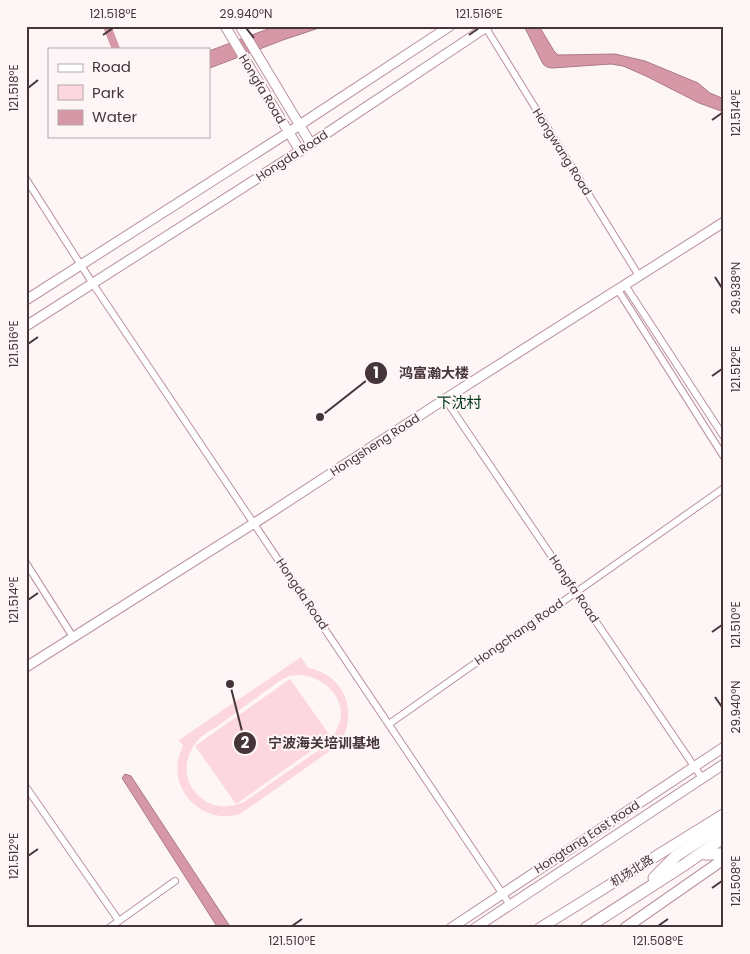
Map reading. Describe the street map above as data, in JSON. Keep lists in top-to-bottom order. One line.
{"streets":{"main road":["Hongfa Road","Hongda Road","Hongsheng Road","Hongtang East Road","机场北路"],"street":["Hongwang Road","Hongchang Road"]},"crossings":[["Hongfa Road","Hongda Road"],["Hongfa Road","Hongsheng Road"],["Hongfa Road","Hongchang Road"],["Hongfa Road","Hongtang East Road"],["Hongwang Road","Hongda Road"],["Hongwang Road","Hongsheng Road"],["Hongda Road","Hongsheng Road"],["Hongda Road","Hongchang Road"],["Hongda Road","Hongtang East Road"]],"districts":["下沈村"],"places":["鸿富瀚大楼","宁波海关培训基地"],"legend":["Road","Park","Water"],"coordinates":["121.518°E","29.940°N","121.516°E","121.514°E","29.938°N","121.512°E","121.510°E","121.508°E"]}
